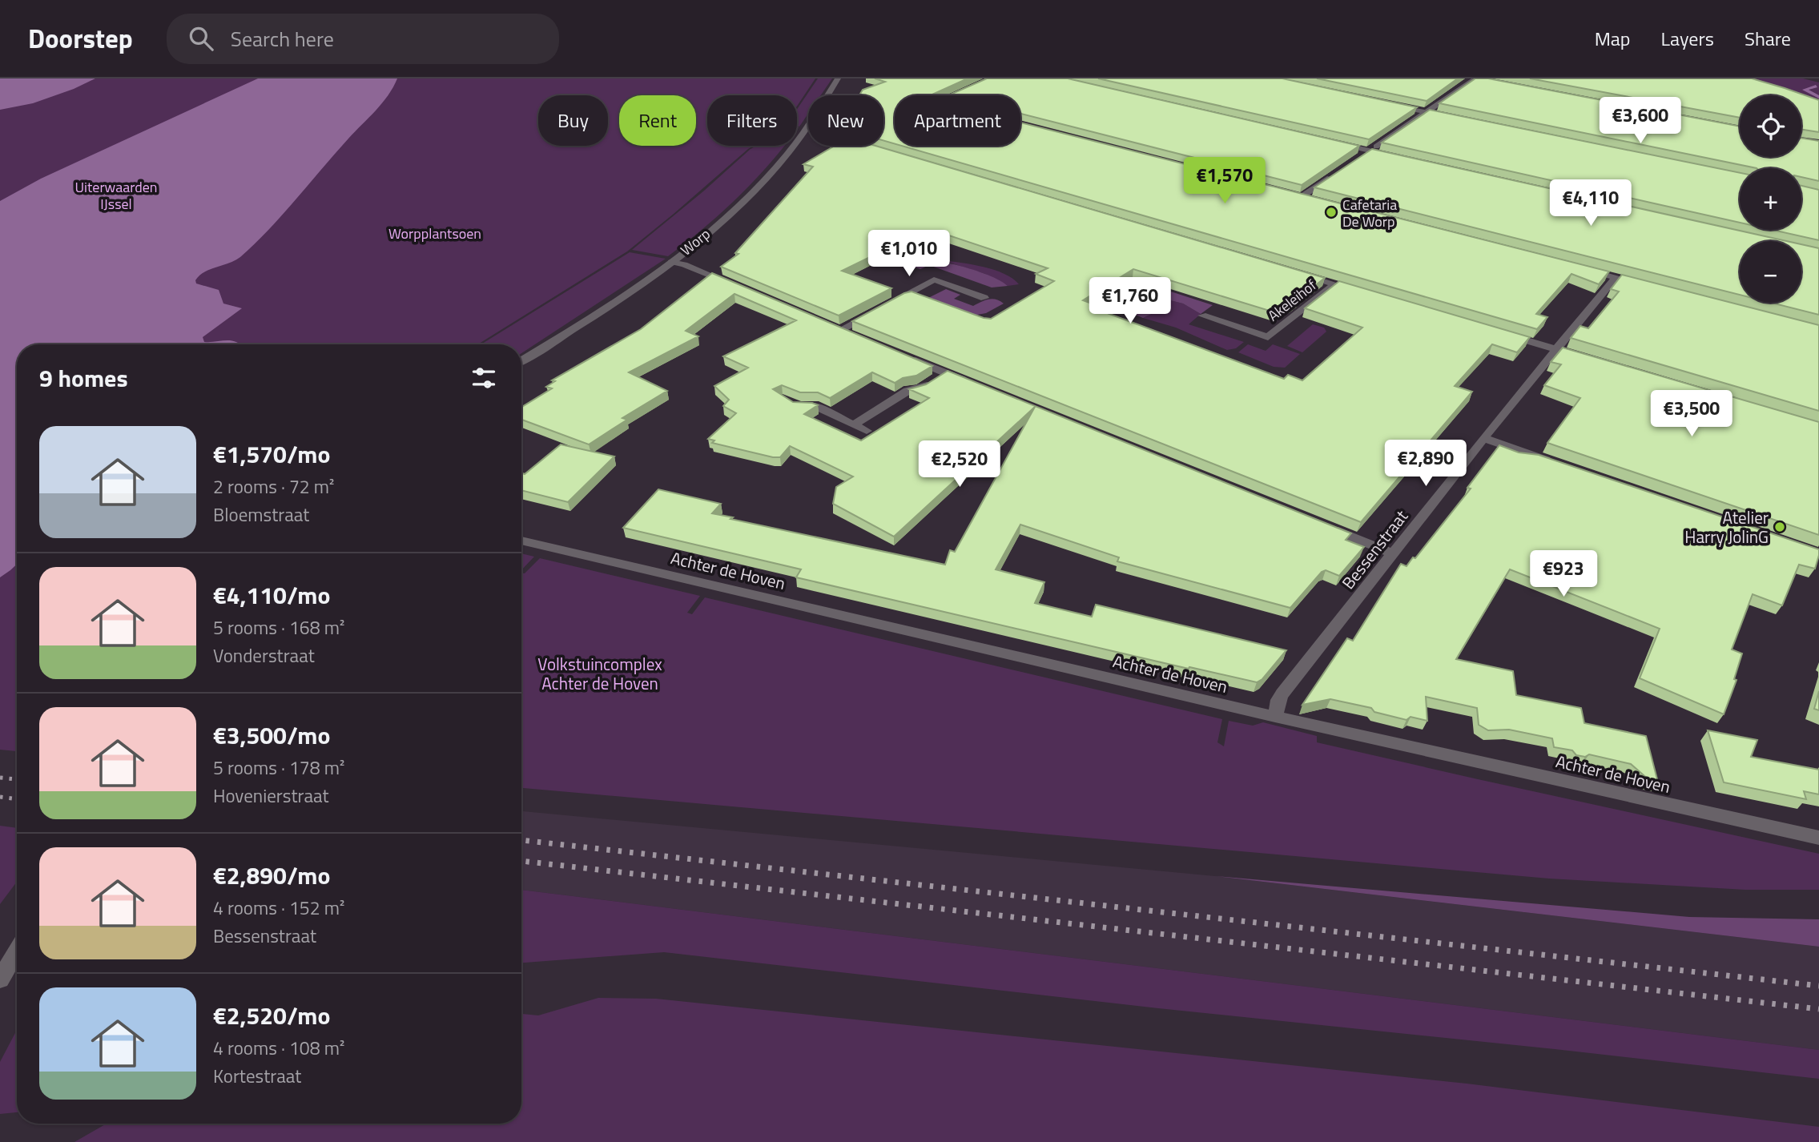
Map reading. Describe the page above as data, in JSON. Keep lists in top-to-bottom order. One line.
{"streets":{"street":["Worp","Akeleihof","Bessenstraat","Achter de Hoven"]},"crossings":[["Bessenstraat","Achter de Hoven"]],"parks":["Uiterwaarden IJssel","Worpplantsoen","Volkstuincomplex Achter de Hoven"],"places":["Cafetaria De Worp","Atelier Harry JolinG"],"page":{"header":"Doorstep","search":"Search here","nav":["Map","Layers","Share"],"map_buttons":["+","−"],"chip":["Buy","Rent","Filters","New","Apartment"],"price":["€3,600","€1,570","€4,110","€1,010","€1,760","€3,500","€2,890","€2,520","€923"],"heading":"9 homes","list":[{"name":"€1,570/mo","note":"2 rooms · 72 m² · Bloemstraat"},{"name":"€4,110/mo","note":"5 rooms · 168 m² · Vonderstraat"},{"name":"€3,500/mo","note":"5 rooms · 178 m² · Hovenierstraat"},{"name":"€2,890/mo","note":"4 rooms · 152 m² · Bessenstraat"},{"name":"€2,520/mo","note":"4 rooms · 108 m² · Kortestraat"}]}}
